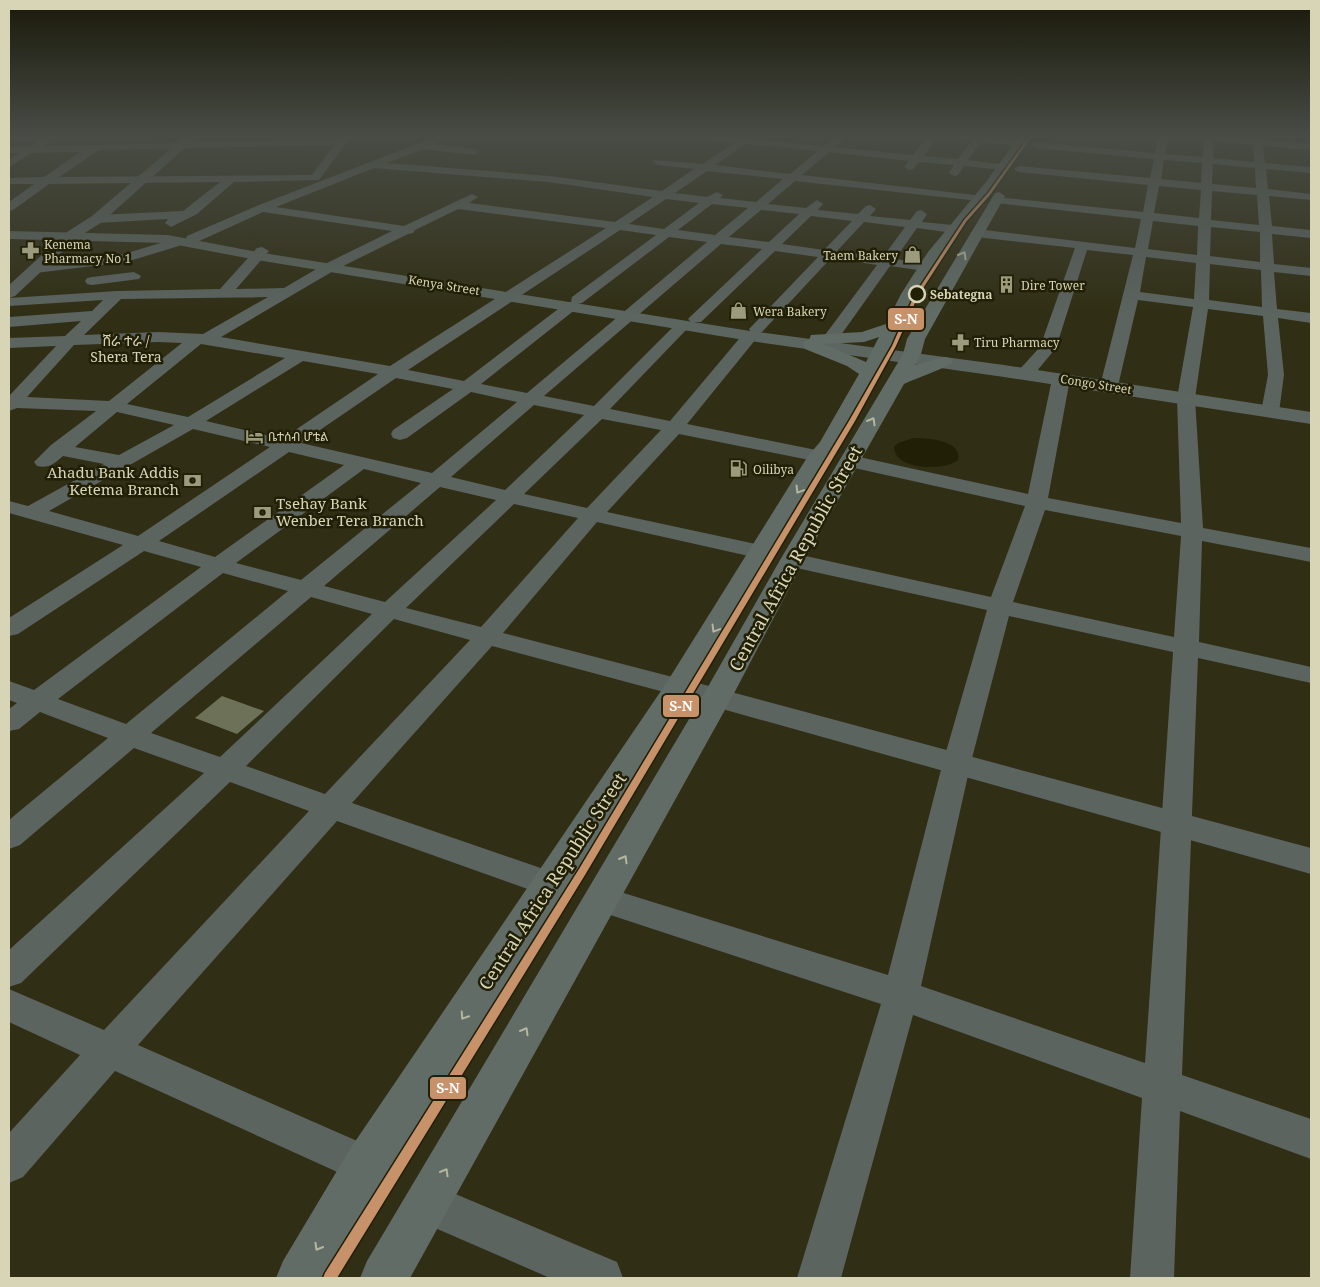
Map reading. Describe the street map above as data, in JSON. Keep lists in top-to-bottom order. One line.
{"streets":{"main road":["Kenya Street","Congo Street","Central Africa Republic Street"]},"crossings":[["Kenya Street","Congo Street"],["Kenya Street","Central Africa Republic Street"],["Congo Street","Central Africa Republic Street"]],"districts":["ሸራ ተራ / Shera Tera"],"places":{"pharmacy":["Kenema Pharmacy No 1","Tiru Pharmacy"],"shop":["Taem Bakery","Wera Bakery"],"building":["Dire Tower"],"other":["Sebategna"],"hotel":["ቤተሰብ ሆቴል"],"fuel station":["Oilibya"],"bank":["Ahadu Bank Addis Ketema Branch","Tsehay Bank Wenber Tera Branch"]},"lines":["transit line S-N"]}
